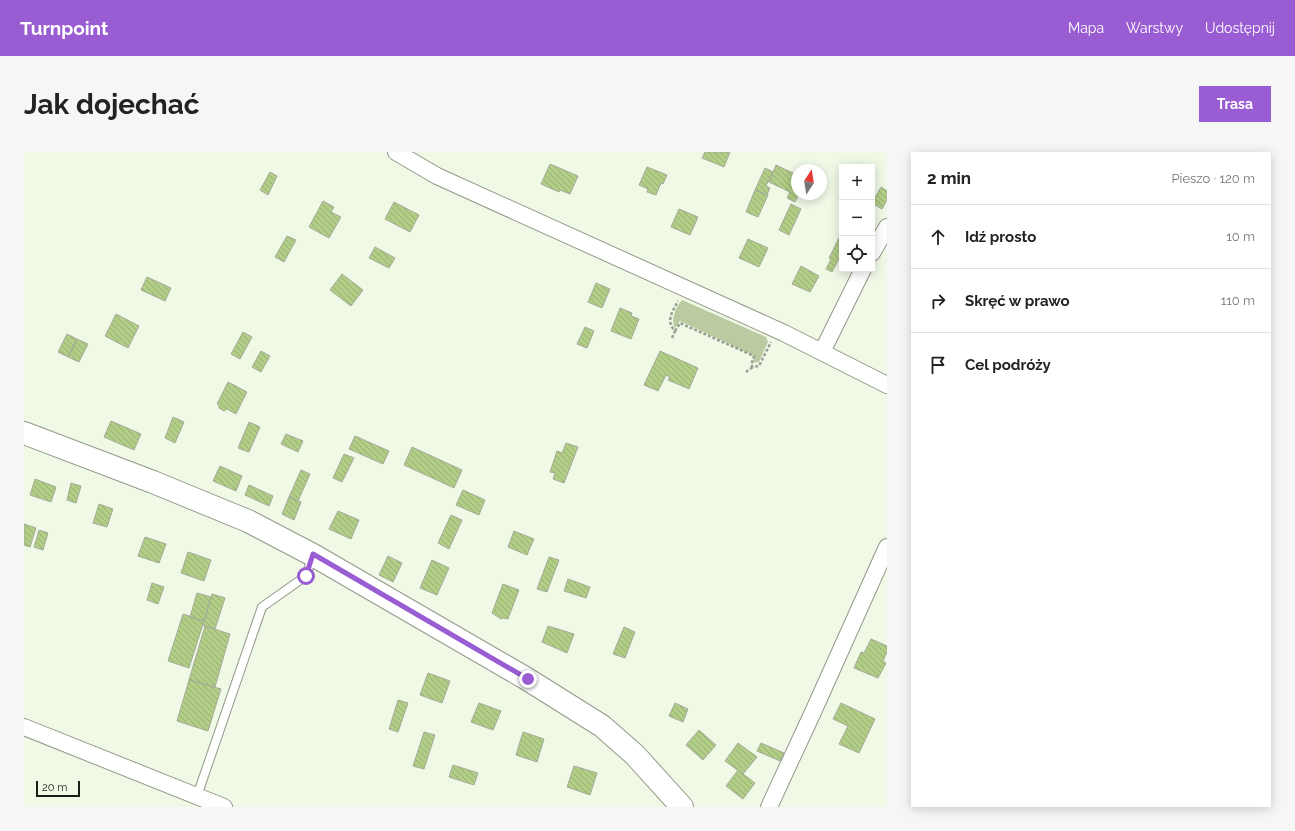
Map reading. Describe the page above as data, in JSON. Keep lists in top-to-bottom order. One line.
{"scale_bar":"20 m","north":"top","page":{"header":"Turnpoint","nav":["Mapa","Warstwy","Udostępnij"],"buttons":"Trasa","title":"Jak dojechać","heading":["2 min","Pieszo · 120 m"],"map_buttons":["+","−"],"list":[["Idź prosto","10 m"],["Skręć w prawo","110 m"],"Cel podróży"],"scale":"20 m"}}
